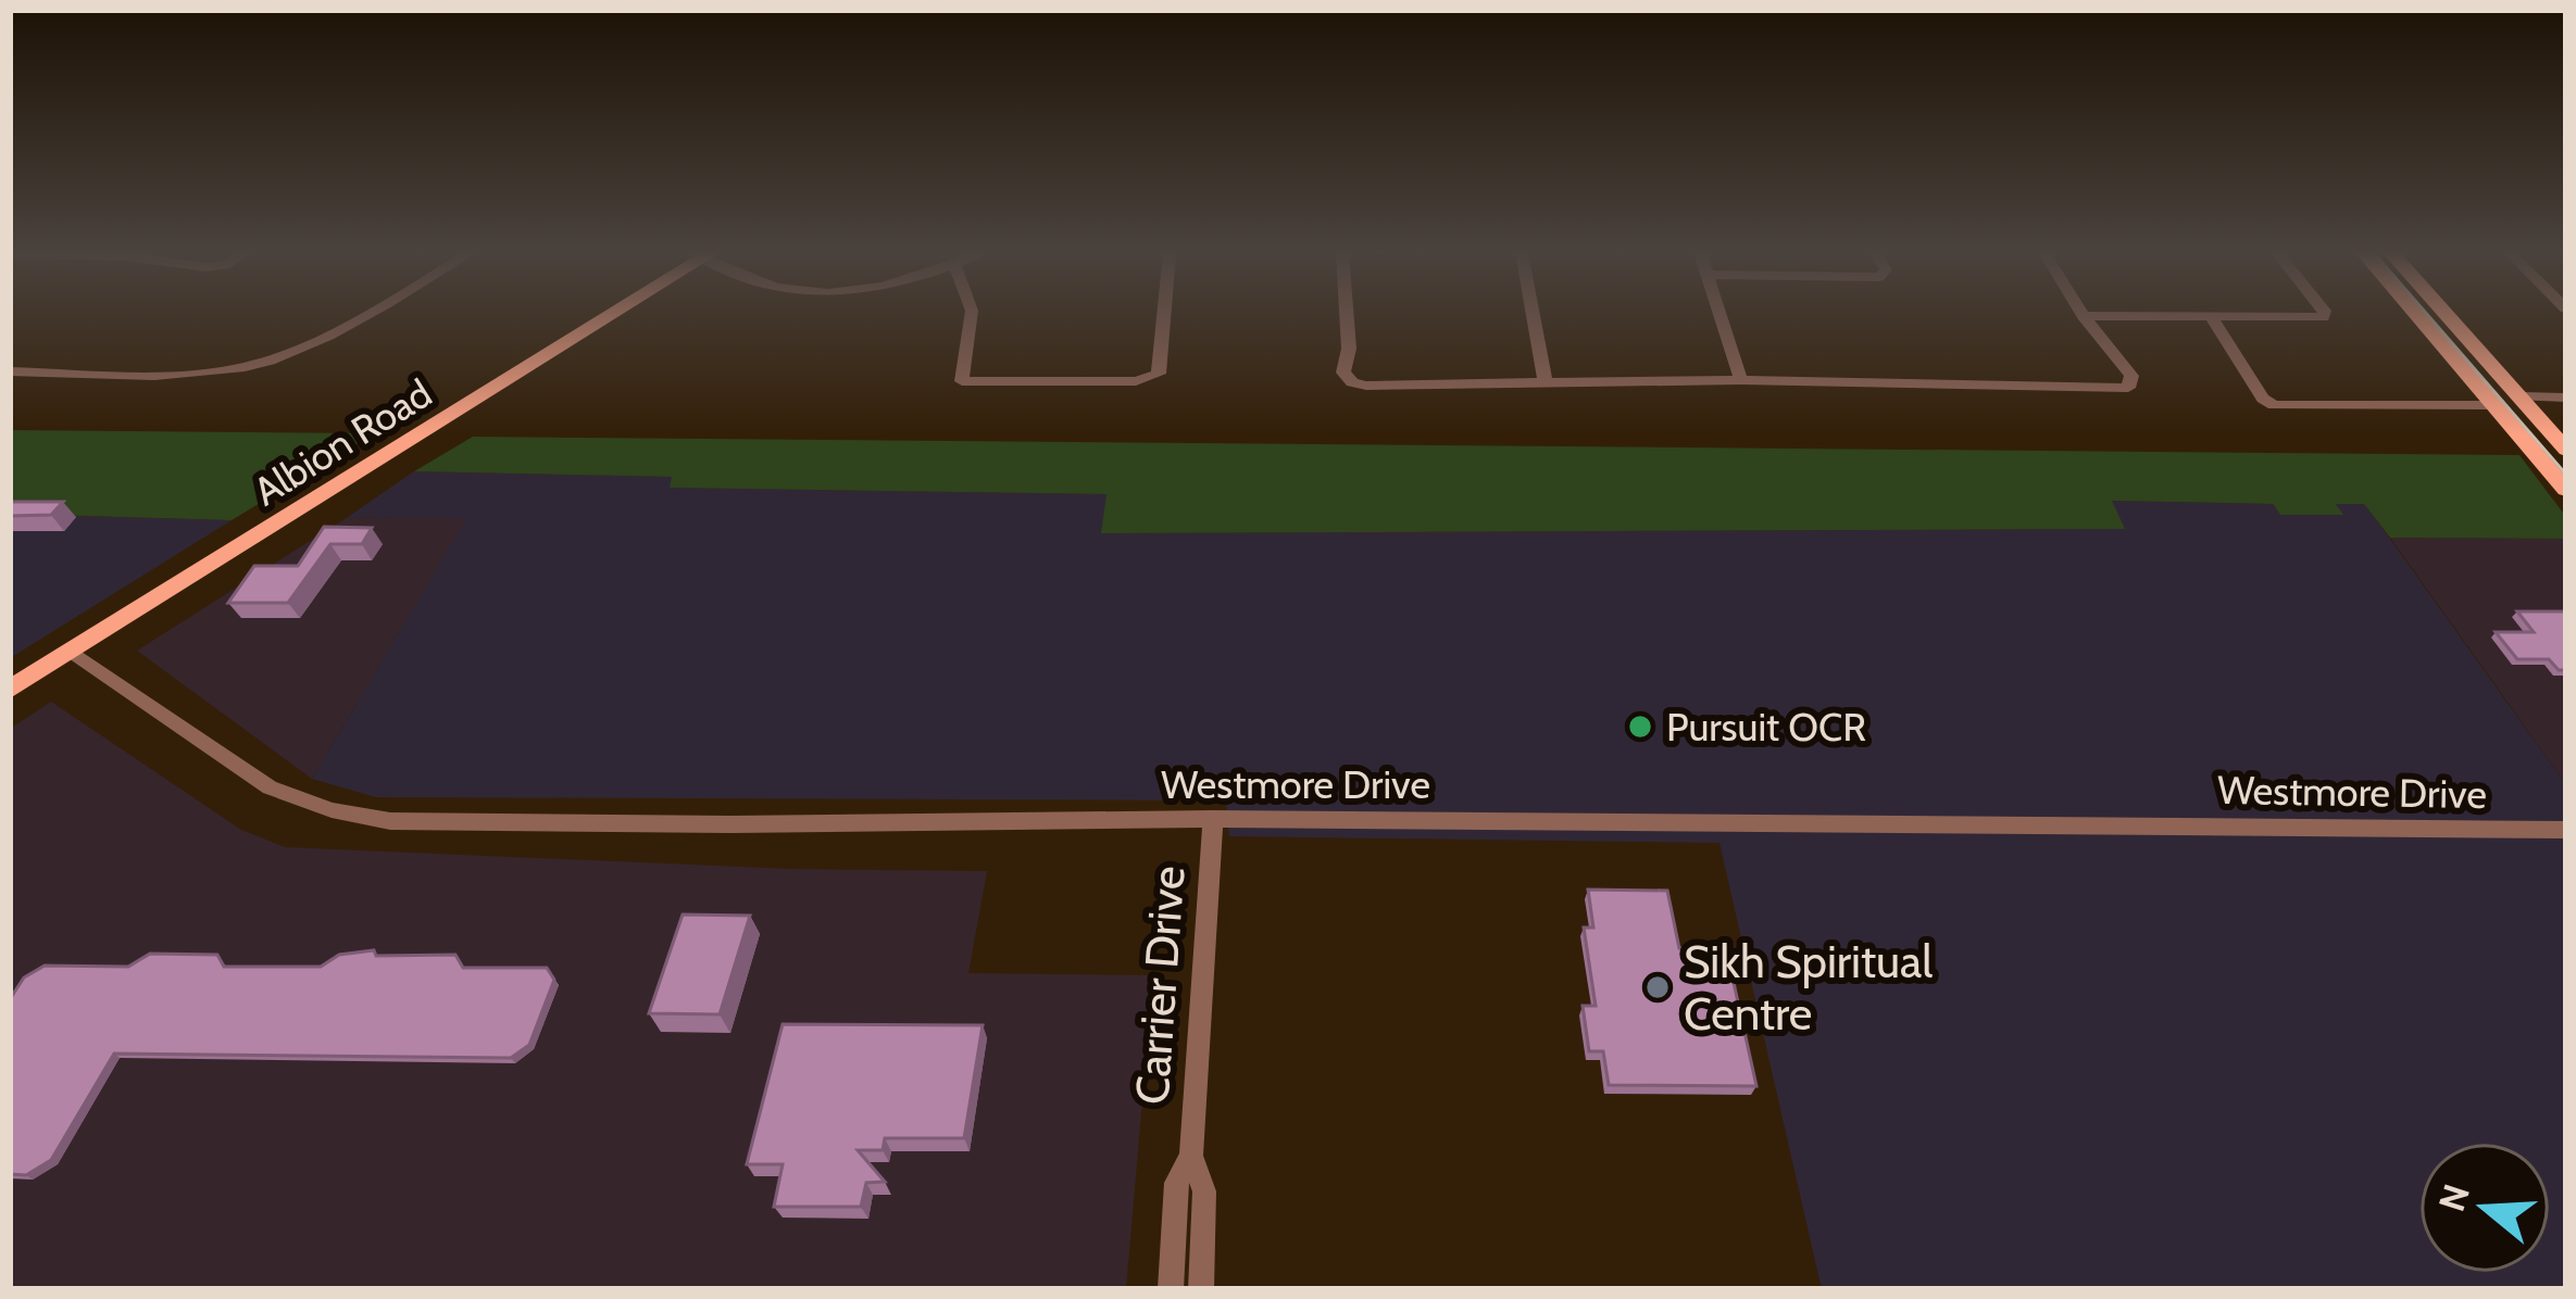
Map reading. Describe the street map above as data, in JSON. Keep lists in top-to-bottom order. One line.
{"streets":{"main road":["Albion Road"],"street":["Westmore Drive","Carrier Drive"]},"crossings":[["Albion Road","Westmore Drive"],["Westmore Drive","Carrier Drive"]],"places":["Pursuit OCR","Sikh Spiritual Centre"],"north":"left"}
